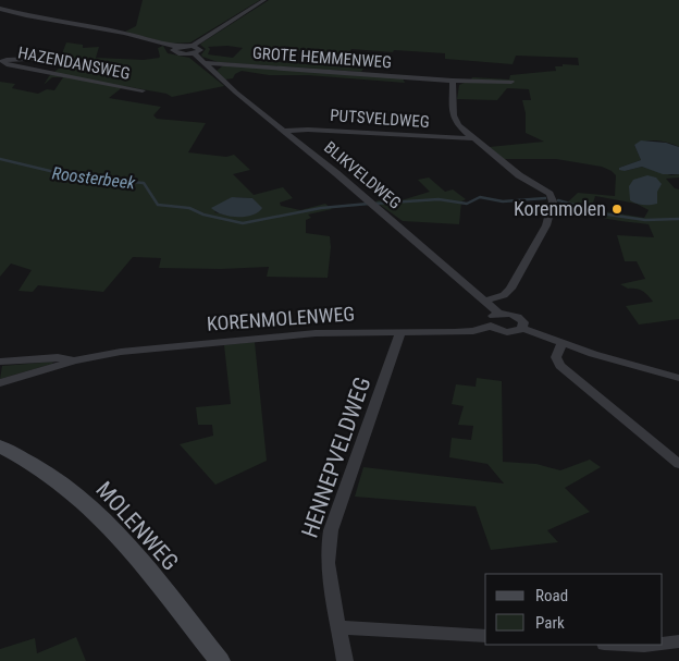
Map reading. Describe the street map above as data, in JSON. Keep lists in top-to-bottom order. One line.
{"streets":{"street":["GROTE HEMMENWEG","HAZENDANSWEG","PUTSVELDWEG","BLIKVELDWEG","KORENMOLENWEG","HENNEPVELDWEG","MOLENWEG"]},"crossings":[["GROTE HEMMENWEG","BLIKVELDWEG"],["PUTSVELDWEG","BLIKVELDWEG"],["KORENMOLENWEG","HENNEPVELDWEG"]],"water":["Roosterbeek"],"places":["Korenmolen"],"legend":["Road","Park"]}
